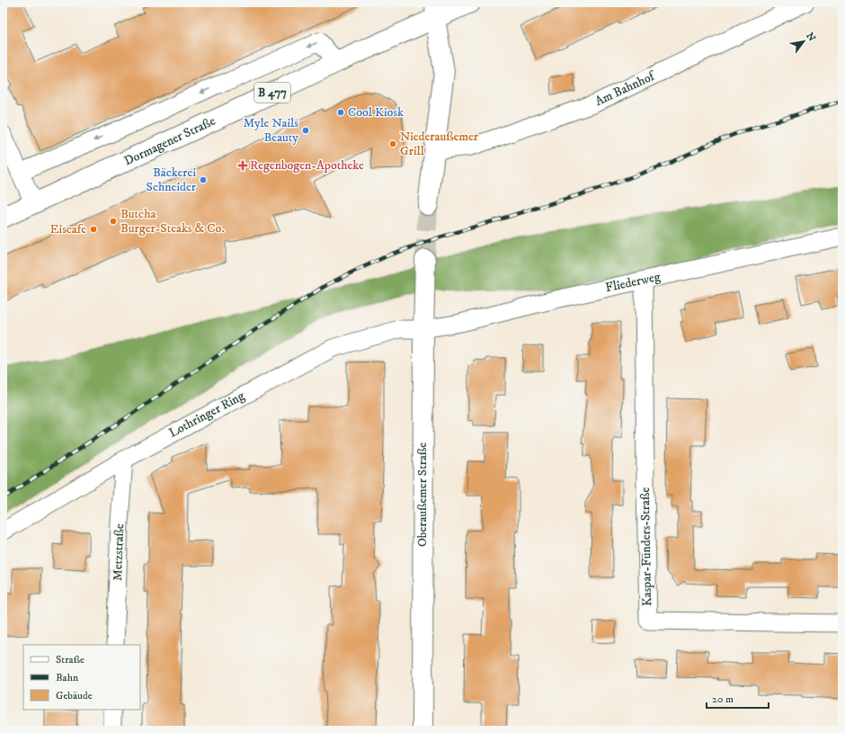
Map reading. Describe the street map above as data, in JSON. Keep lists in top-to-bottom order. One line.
{"streets":{"main road":["B 477","Dormagener Straße","Oberaußemer Straße"],"street":["Am Bahnhof","Fliederweg","Lothringer Ring","Kaspar-Fünders-Straße","Metzstraße"]},"crossings":[["Fliederweg","Lothringer Ring"],["Fliederweg","Oberaußemer Straße"],["Fliederweg","Kaspar-Fünders-Straße"],["Lothringer Ring","Oberaußemer Straße"],["Lothringer Ring","Metzstraße"]],"places":{"other":["Cool Kiosk","Myle Nails Beauty","Niederaußemer Grill","Bäckerei Schneider","Butcha Burger-Steaks & Co.","Eiscafe"],"health":["Regenbogen-Apotheke"]},"legend":["Straße","Bahn","Gebäude"],"scale_bar":"20 m","north":"top right"}
